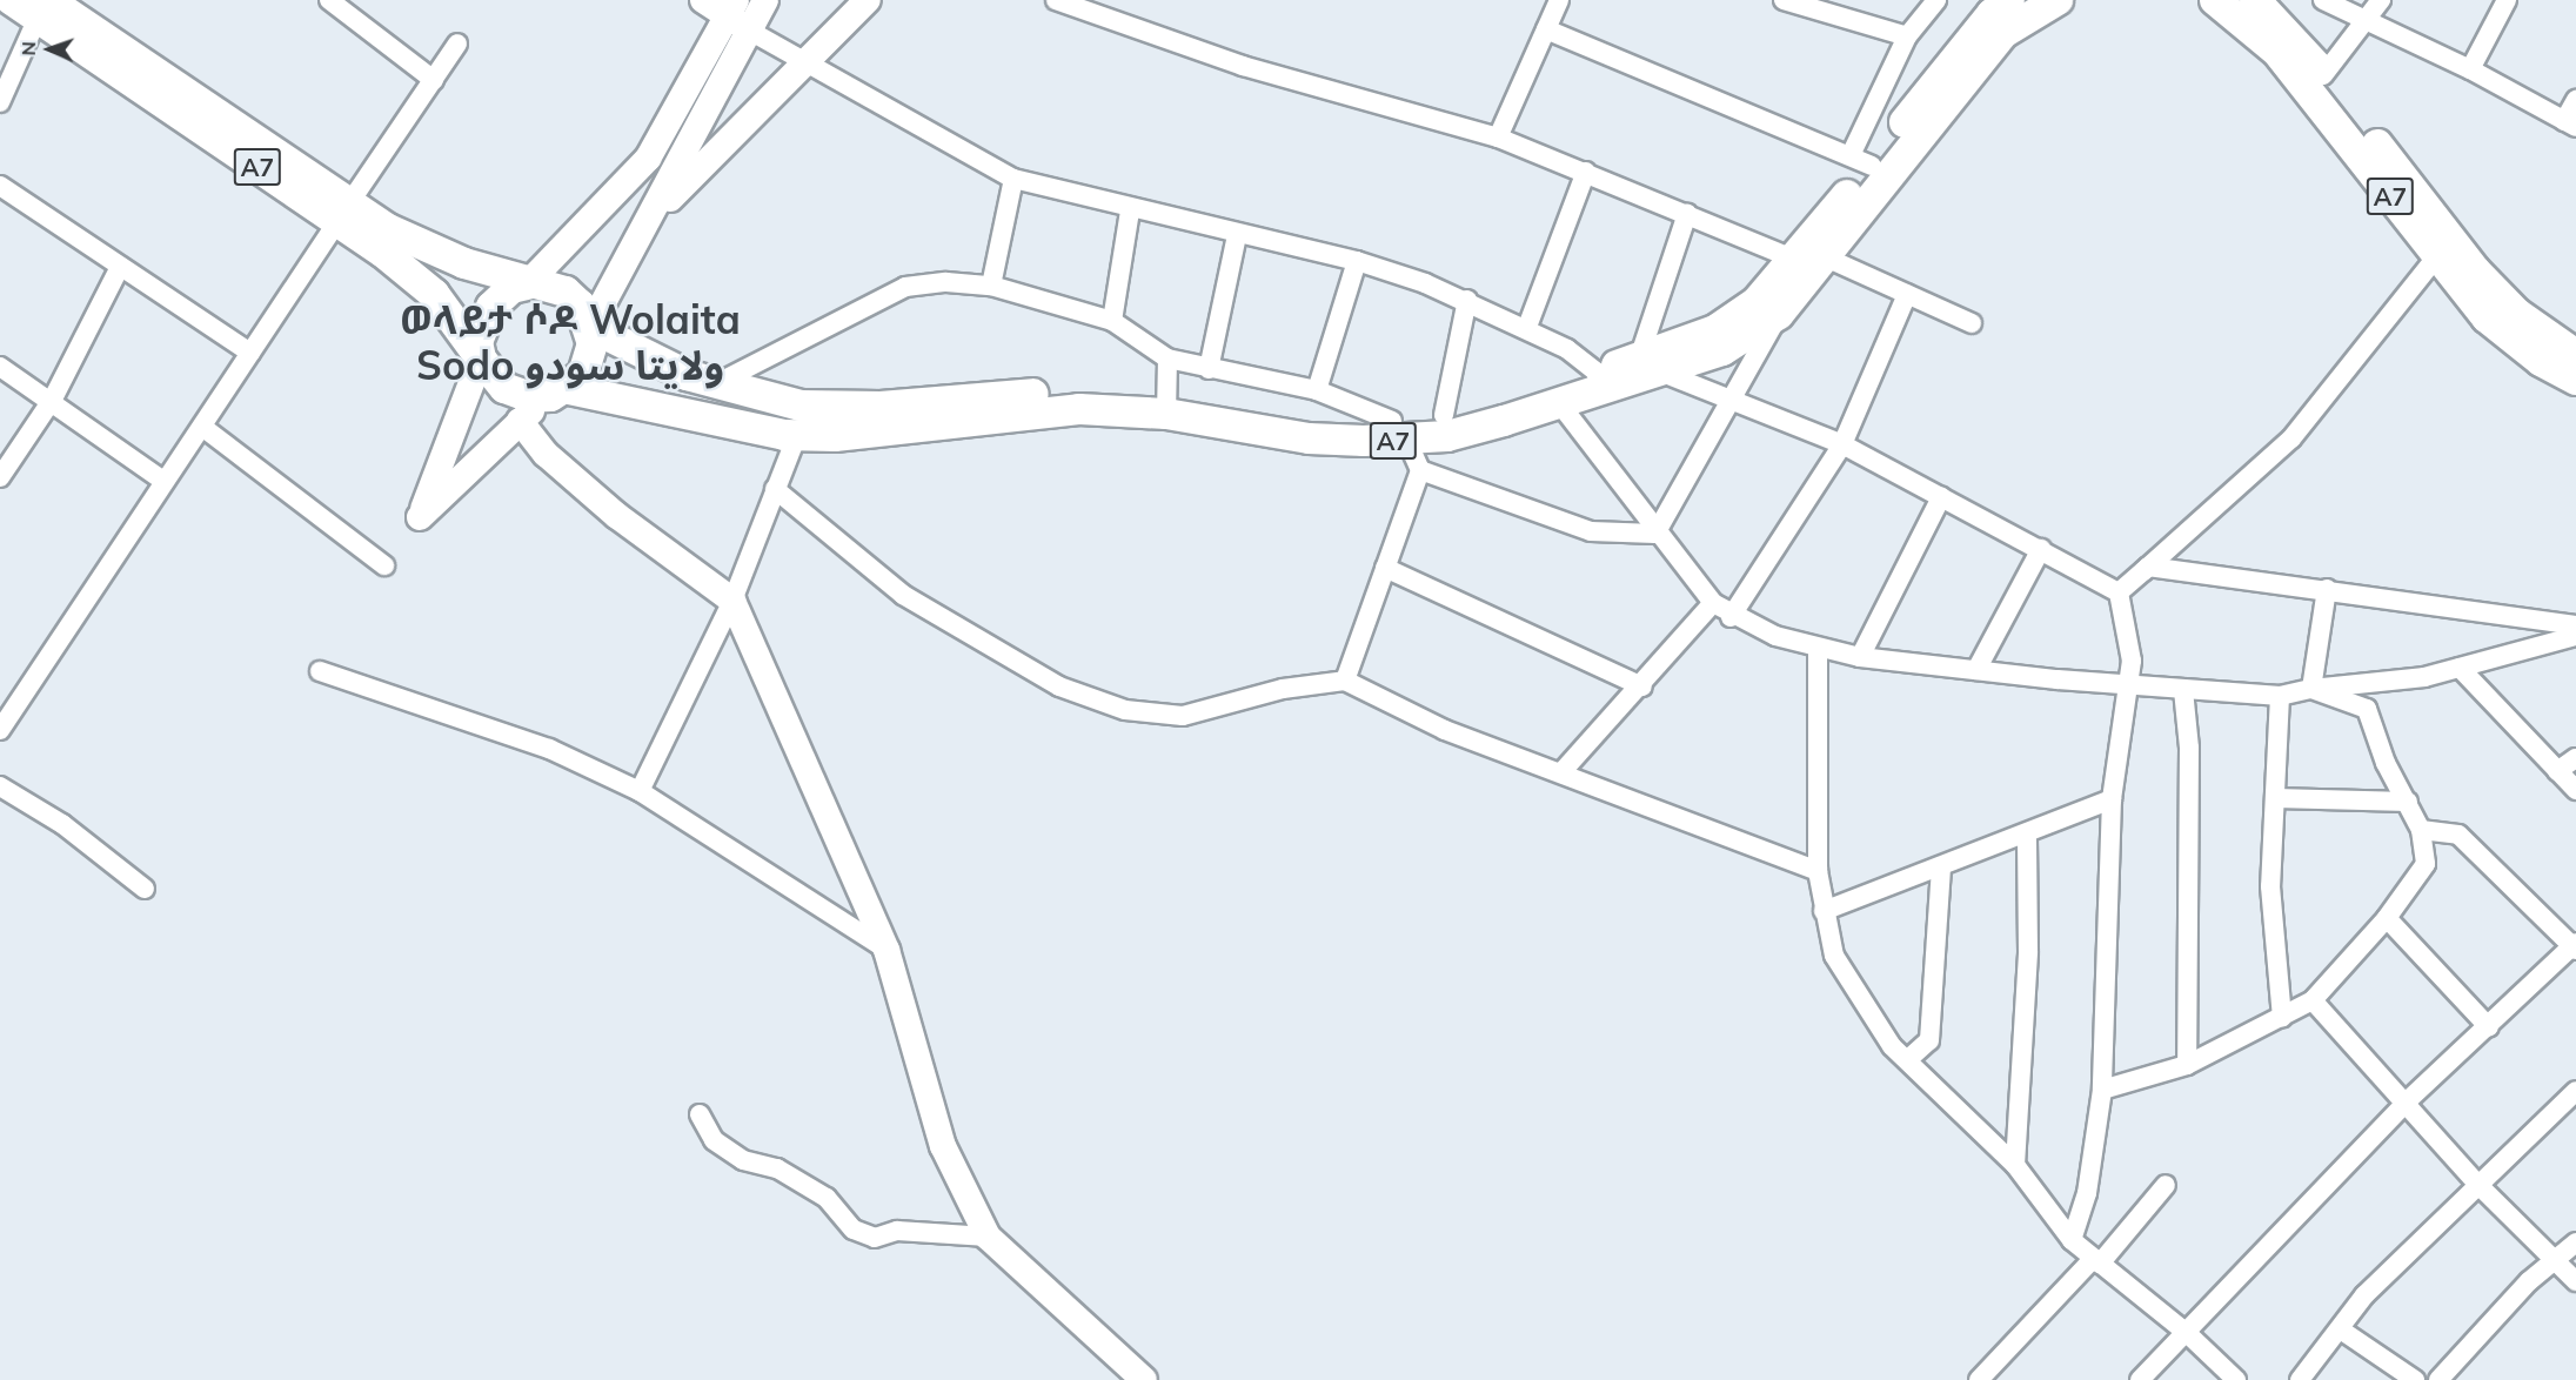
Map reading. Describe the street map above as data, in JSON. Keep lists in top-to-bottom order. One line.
{"streets":{"highway":["A7"]},"districts":["ወላይታ ሶዶ Wolaita Sodo ولايتا سودو"],"north":"left"}
